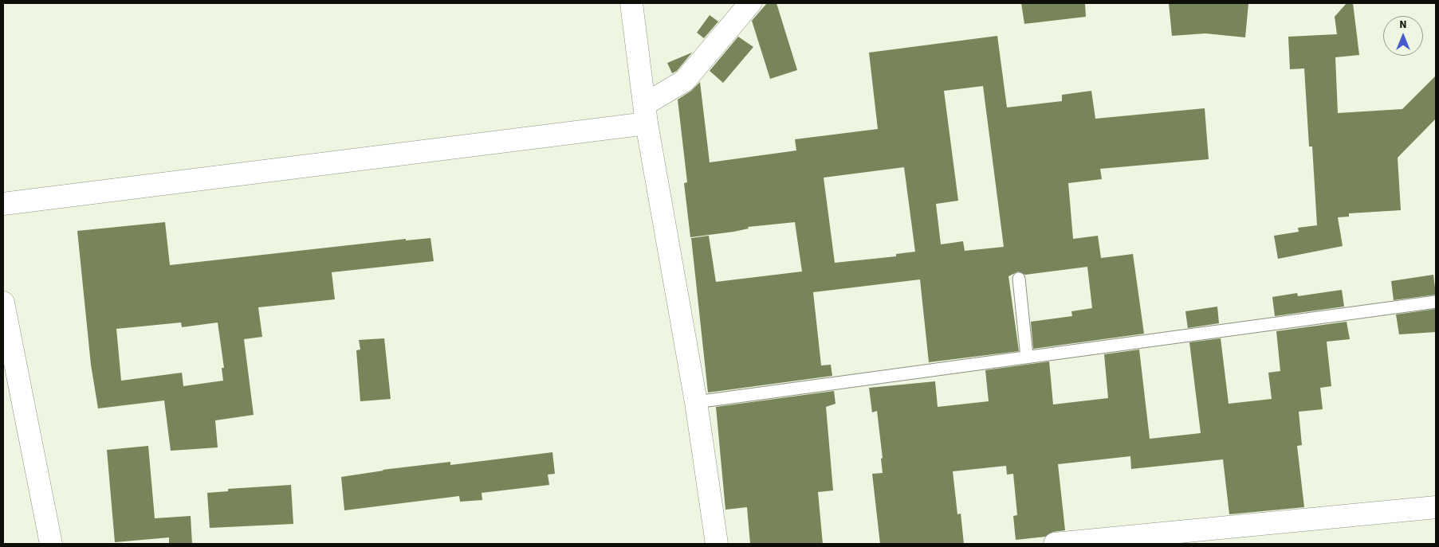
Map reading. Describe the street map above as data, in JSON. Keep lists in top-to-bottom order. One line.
{"north":"top"}
